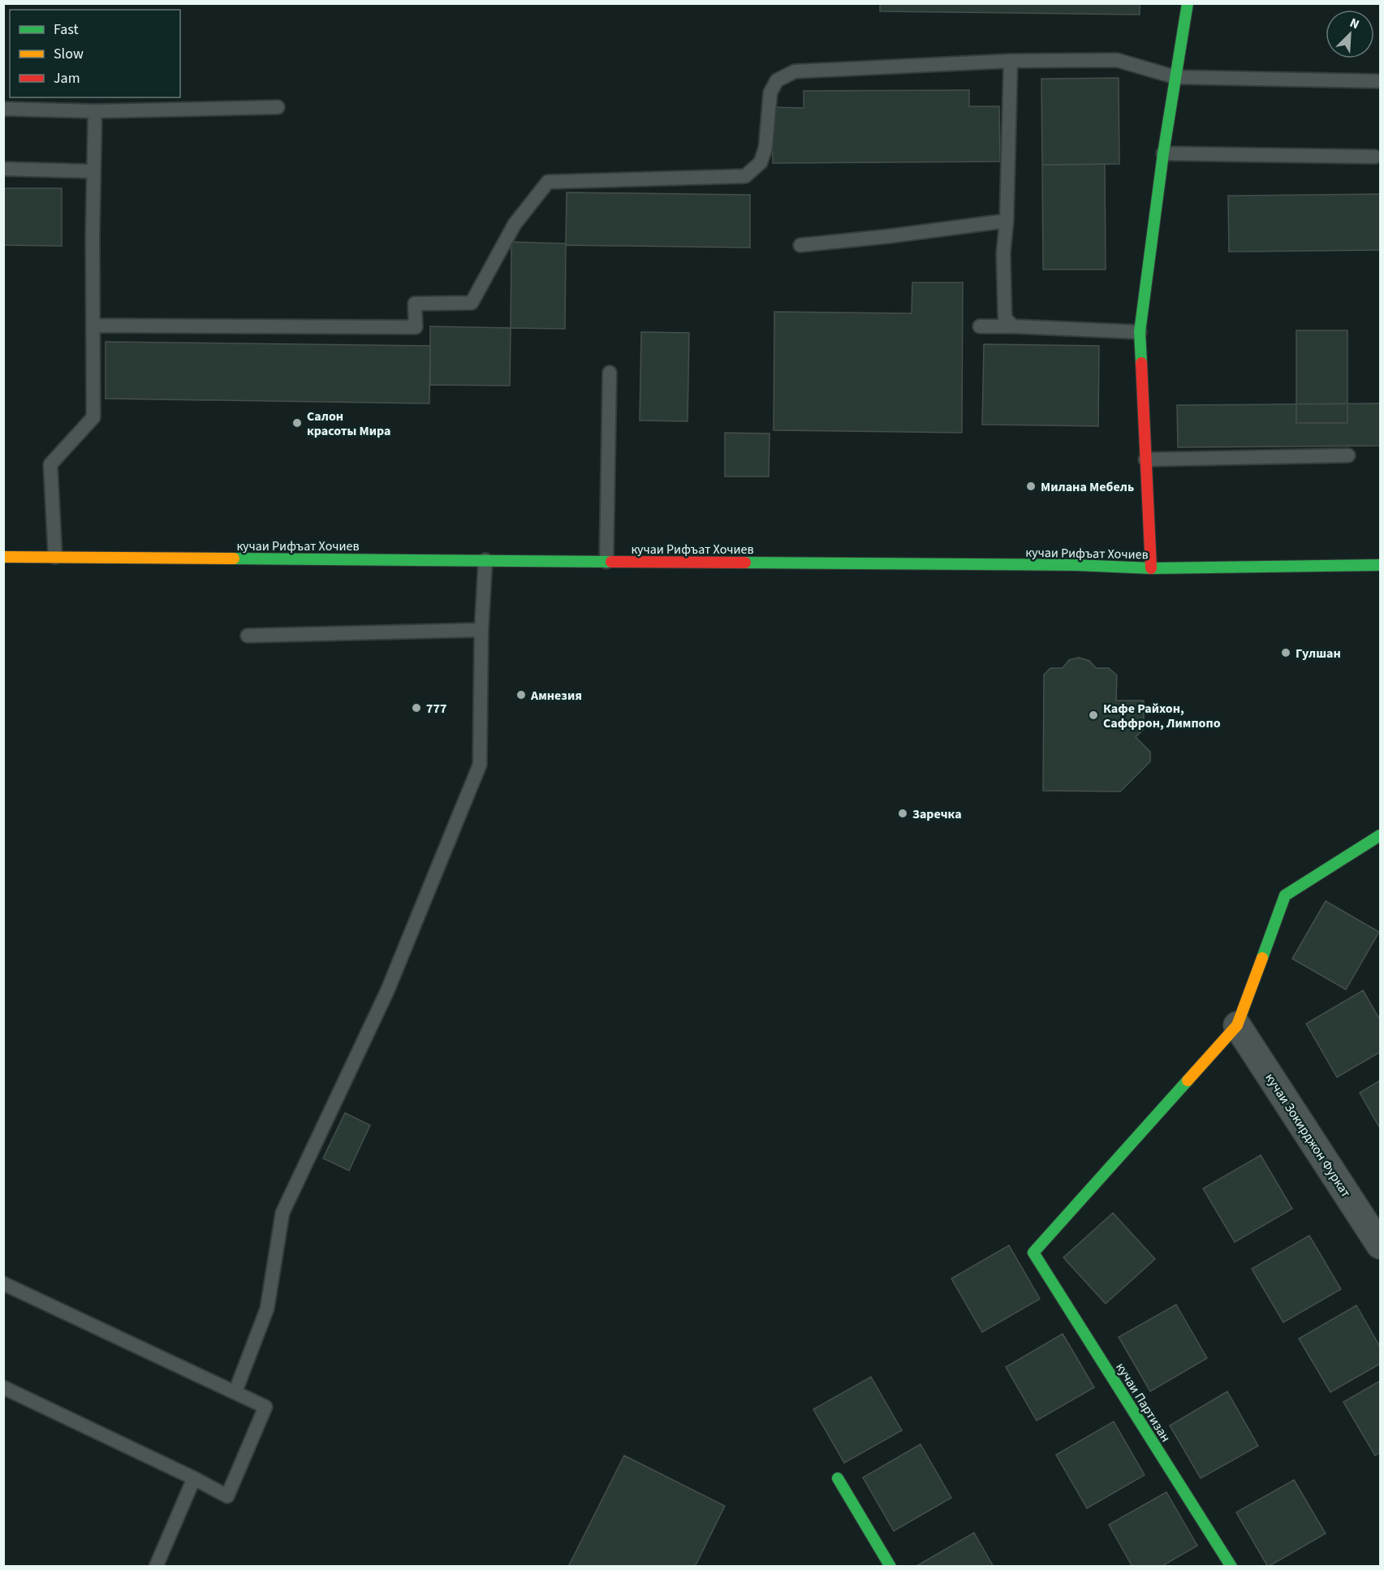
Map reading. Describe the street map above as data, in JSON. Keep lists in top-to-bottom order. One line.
{"streets":{"street":["кучаи Рифъат Хочиев","кучаи Зокирджон Фуркат","кучаи Партизан"]},"crossings":[["кучаи Зокирджон Фуркат","кучаи Партизан"]],"places":["Салон красоты Мира","Милана Мебель","Гулшан","Амнезия","777","Кафе Райхон, Саффрон, Лимпопо","Заречка"],"legend":["Fast","Slow","Jam"],"north":"top right"}
